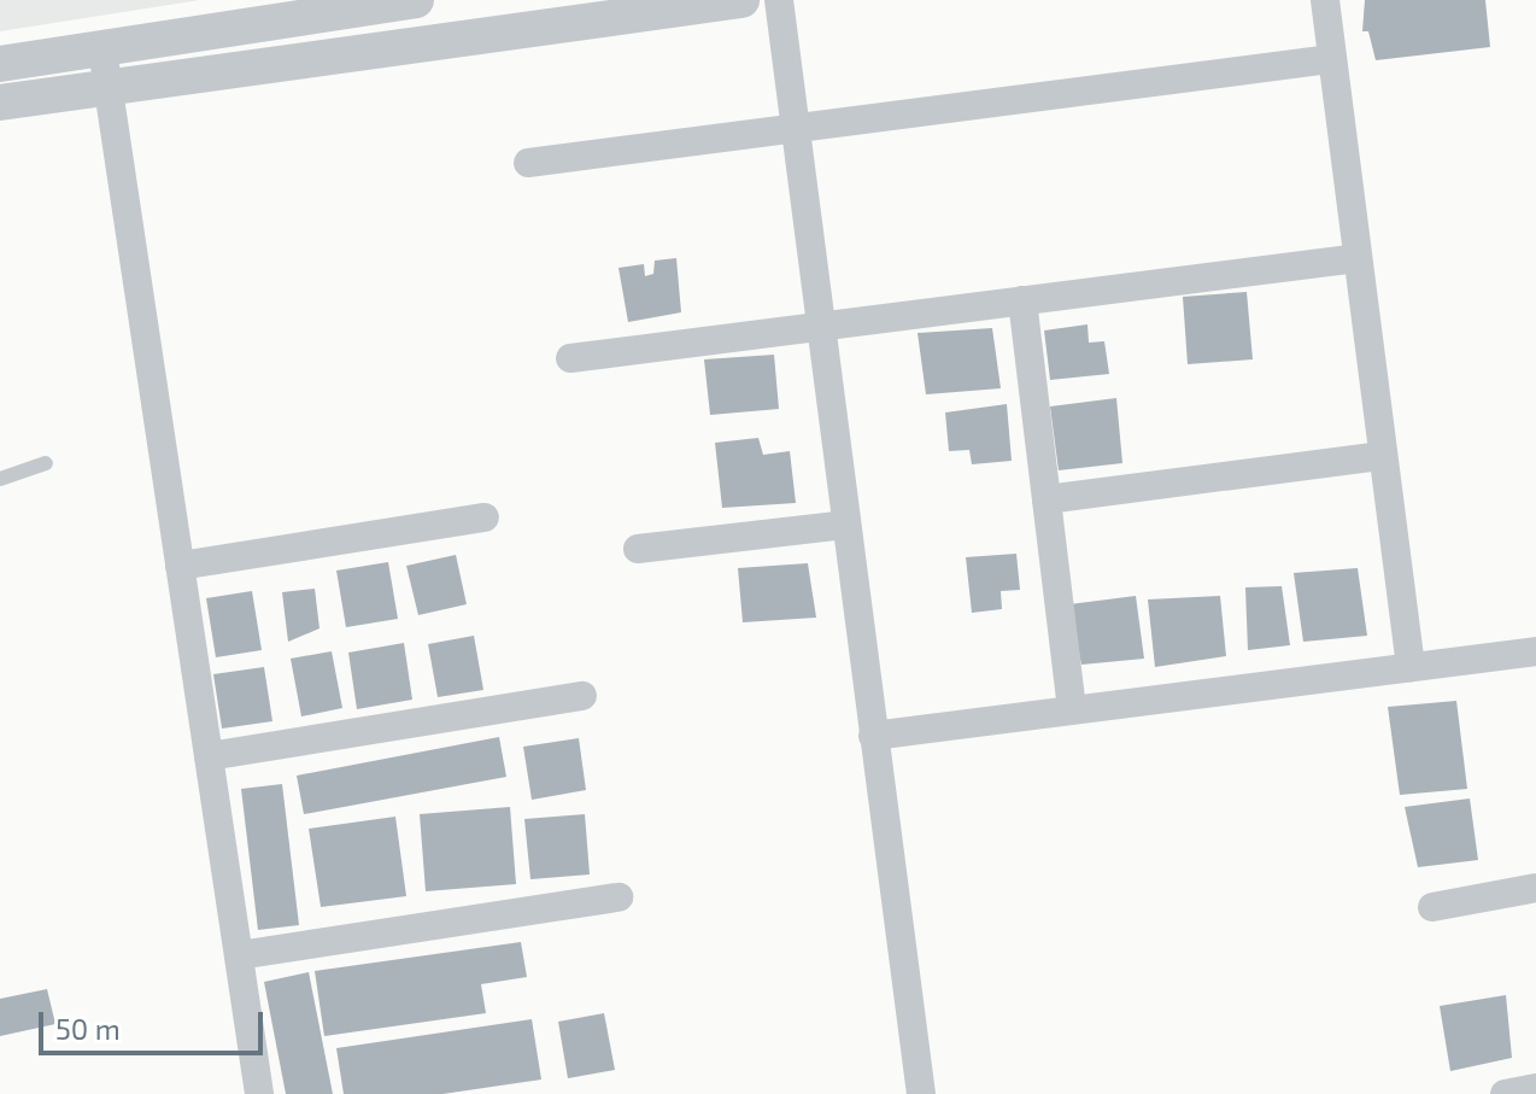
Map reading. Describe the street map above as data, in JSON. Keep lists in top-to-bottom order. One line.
{"scale_bar":"50 m"}
